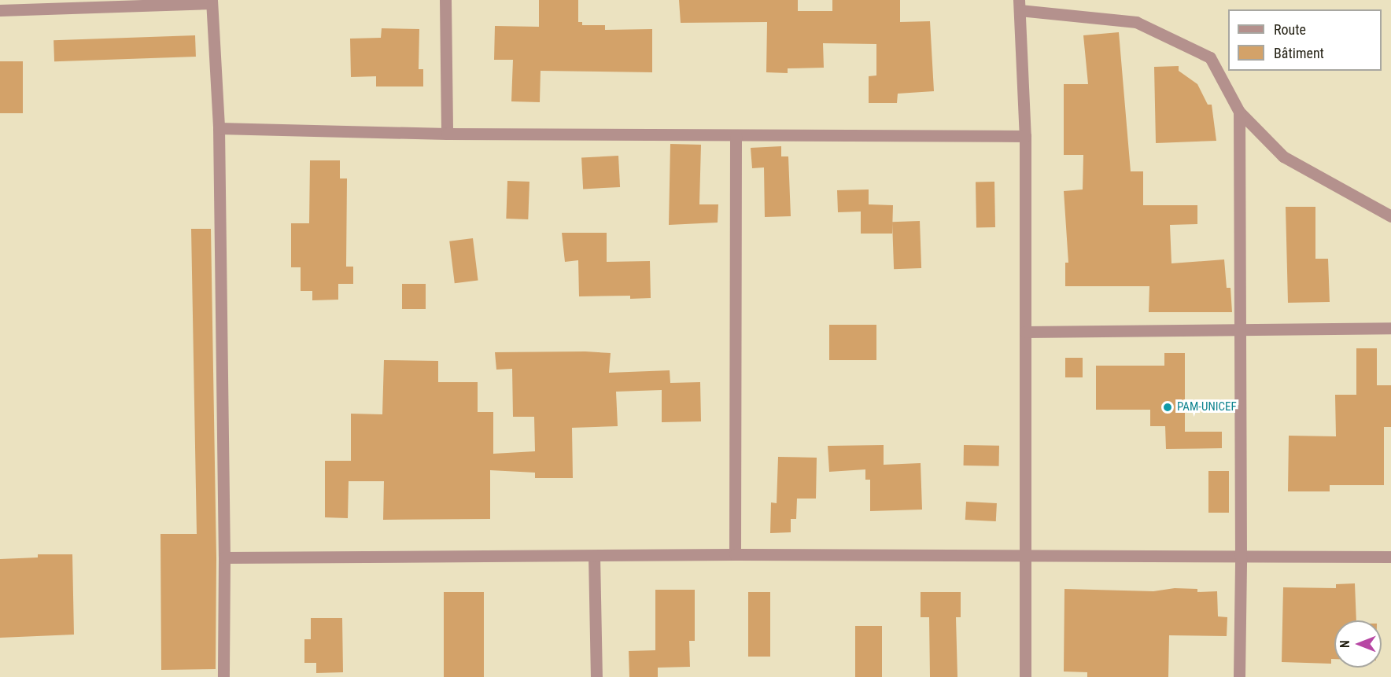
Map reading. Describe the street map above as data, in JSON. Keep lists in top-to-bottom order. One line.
{"places":["PAM-UNICEF"],"legend":["Route","Bâtiment"],"north":"left"}
